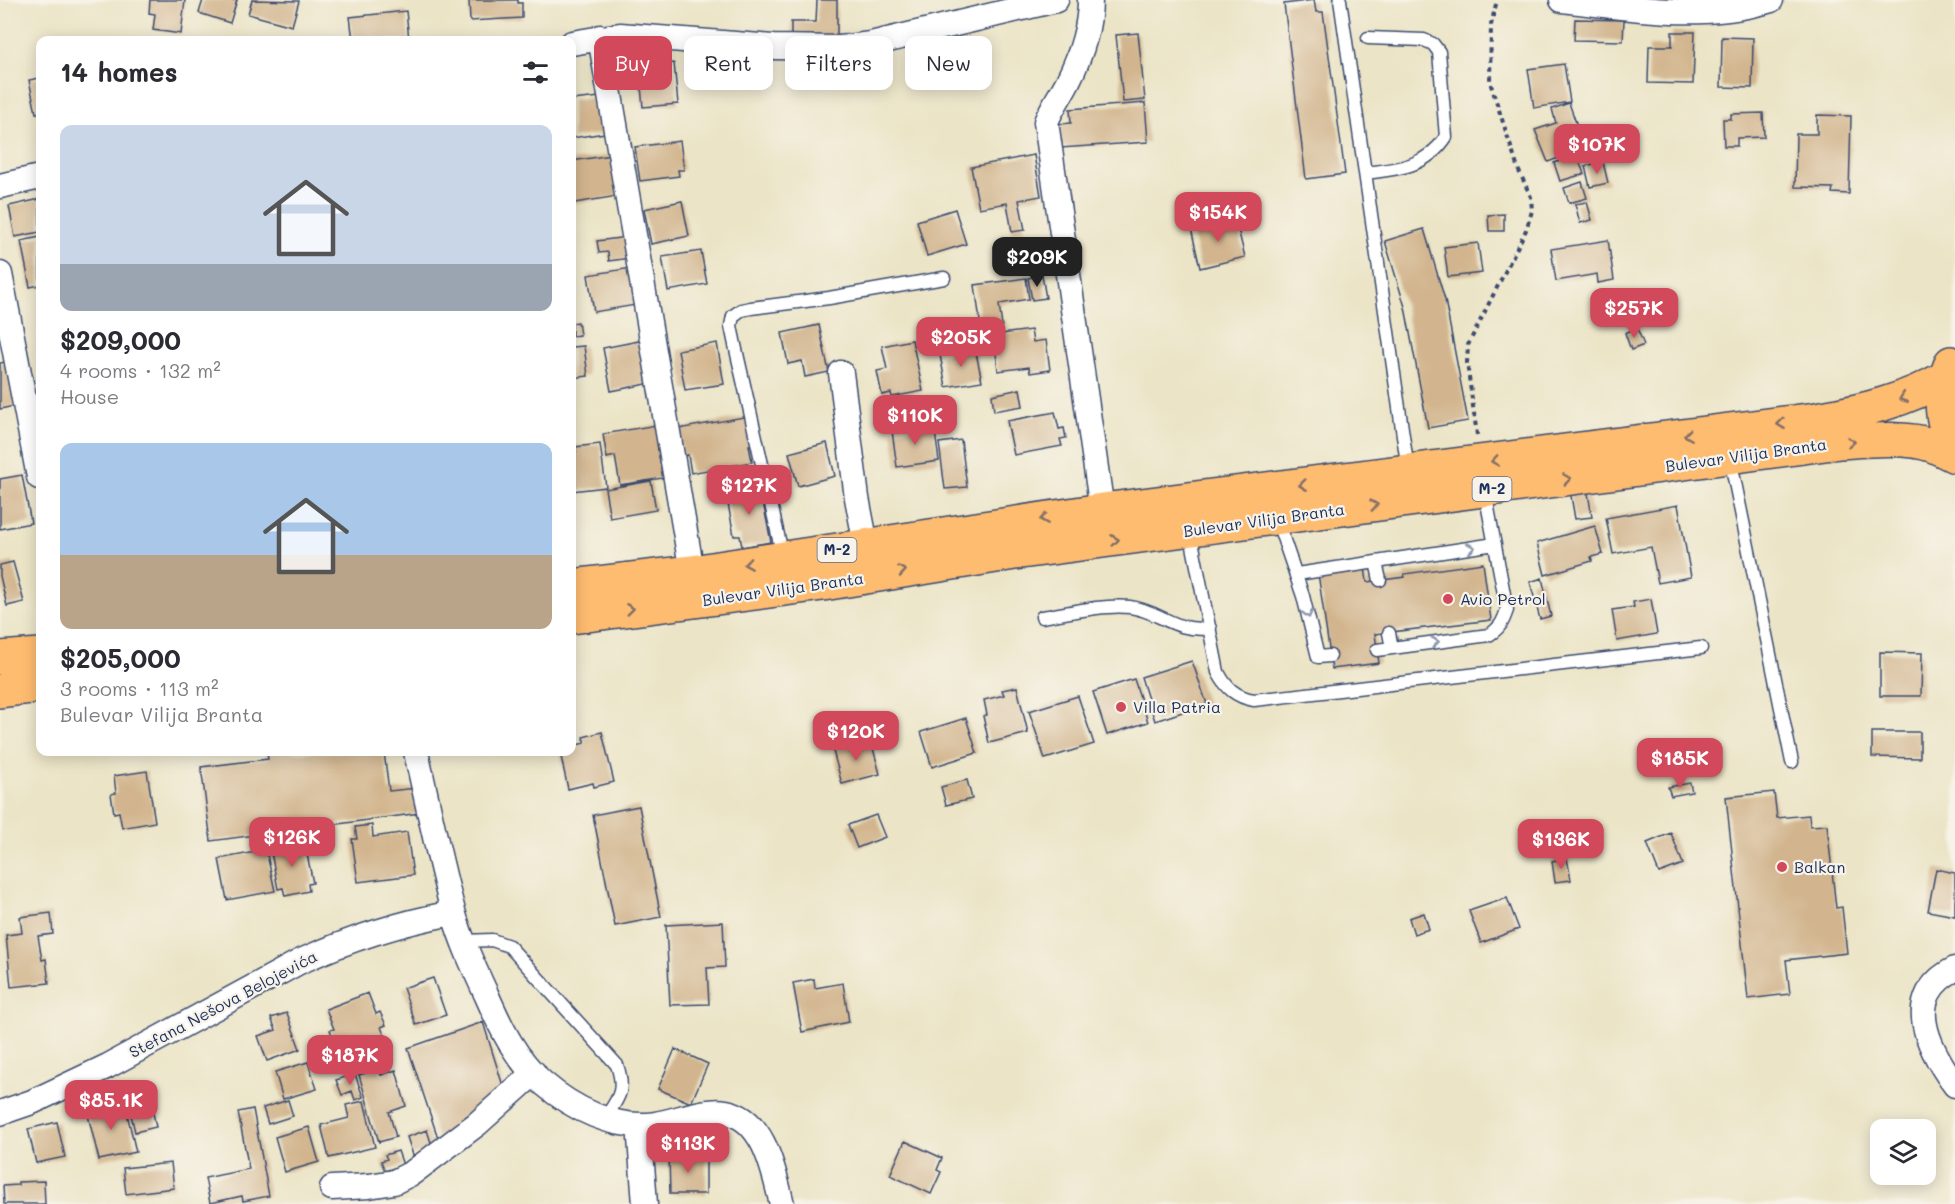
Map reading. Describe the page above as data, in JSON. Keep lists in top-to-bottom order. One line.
{"streets":{"main road":["Bulevar Vilija Branta","M-2"],"street":["Stefana Nešova Belojevića"]},"crossings":[["Bulevar Vilija Branta","M-2"]],"places":["Avio Petrol","Villa Patria","Balkan"],"page":{"chip":["Buy","Rent","Filters","New"],"heading":"14 homes","list":[{"name":"$209,000","note":"4 rooms · 132 m² · House"},{"name":"$205,000","note":"3 rooms · 113 m² · Bulevar Vilija Branta"}],"price":["$107K","$154K","$209K","$257K","$205K","$110K","$127K","$120K","$185K","$126K","$136K","$187K","$85.1K","$113K"]}}
